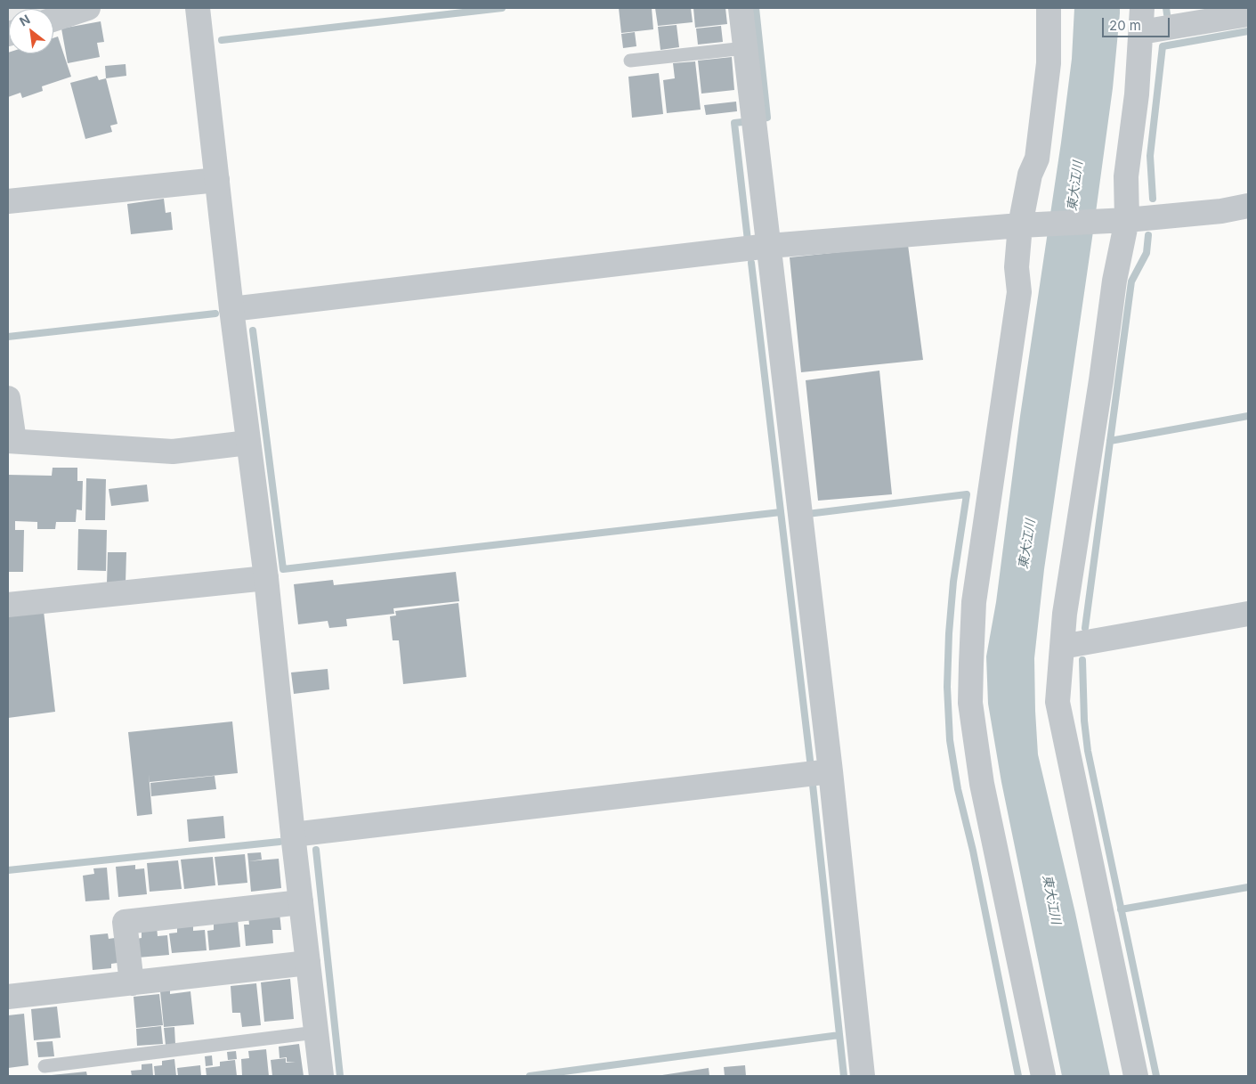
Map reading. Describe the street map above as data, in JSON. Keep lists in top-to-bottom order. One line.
{"water":["東大江川"],"scale_bar":"20 m","north":"top left"}
